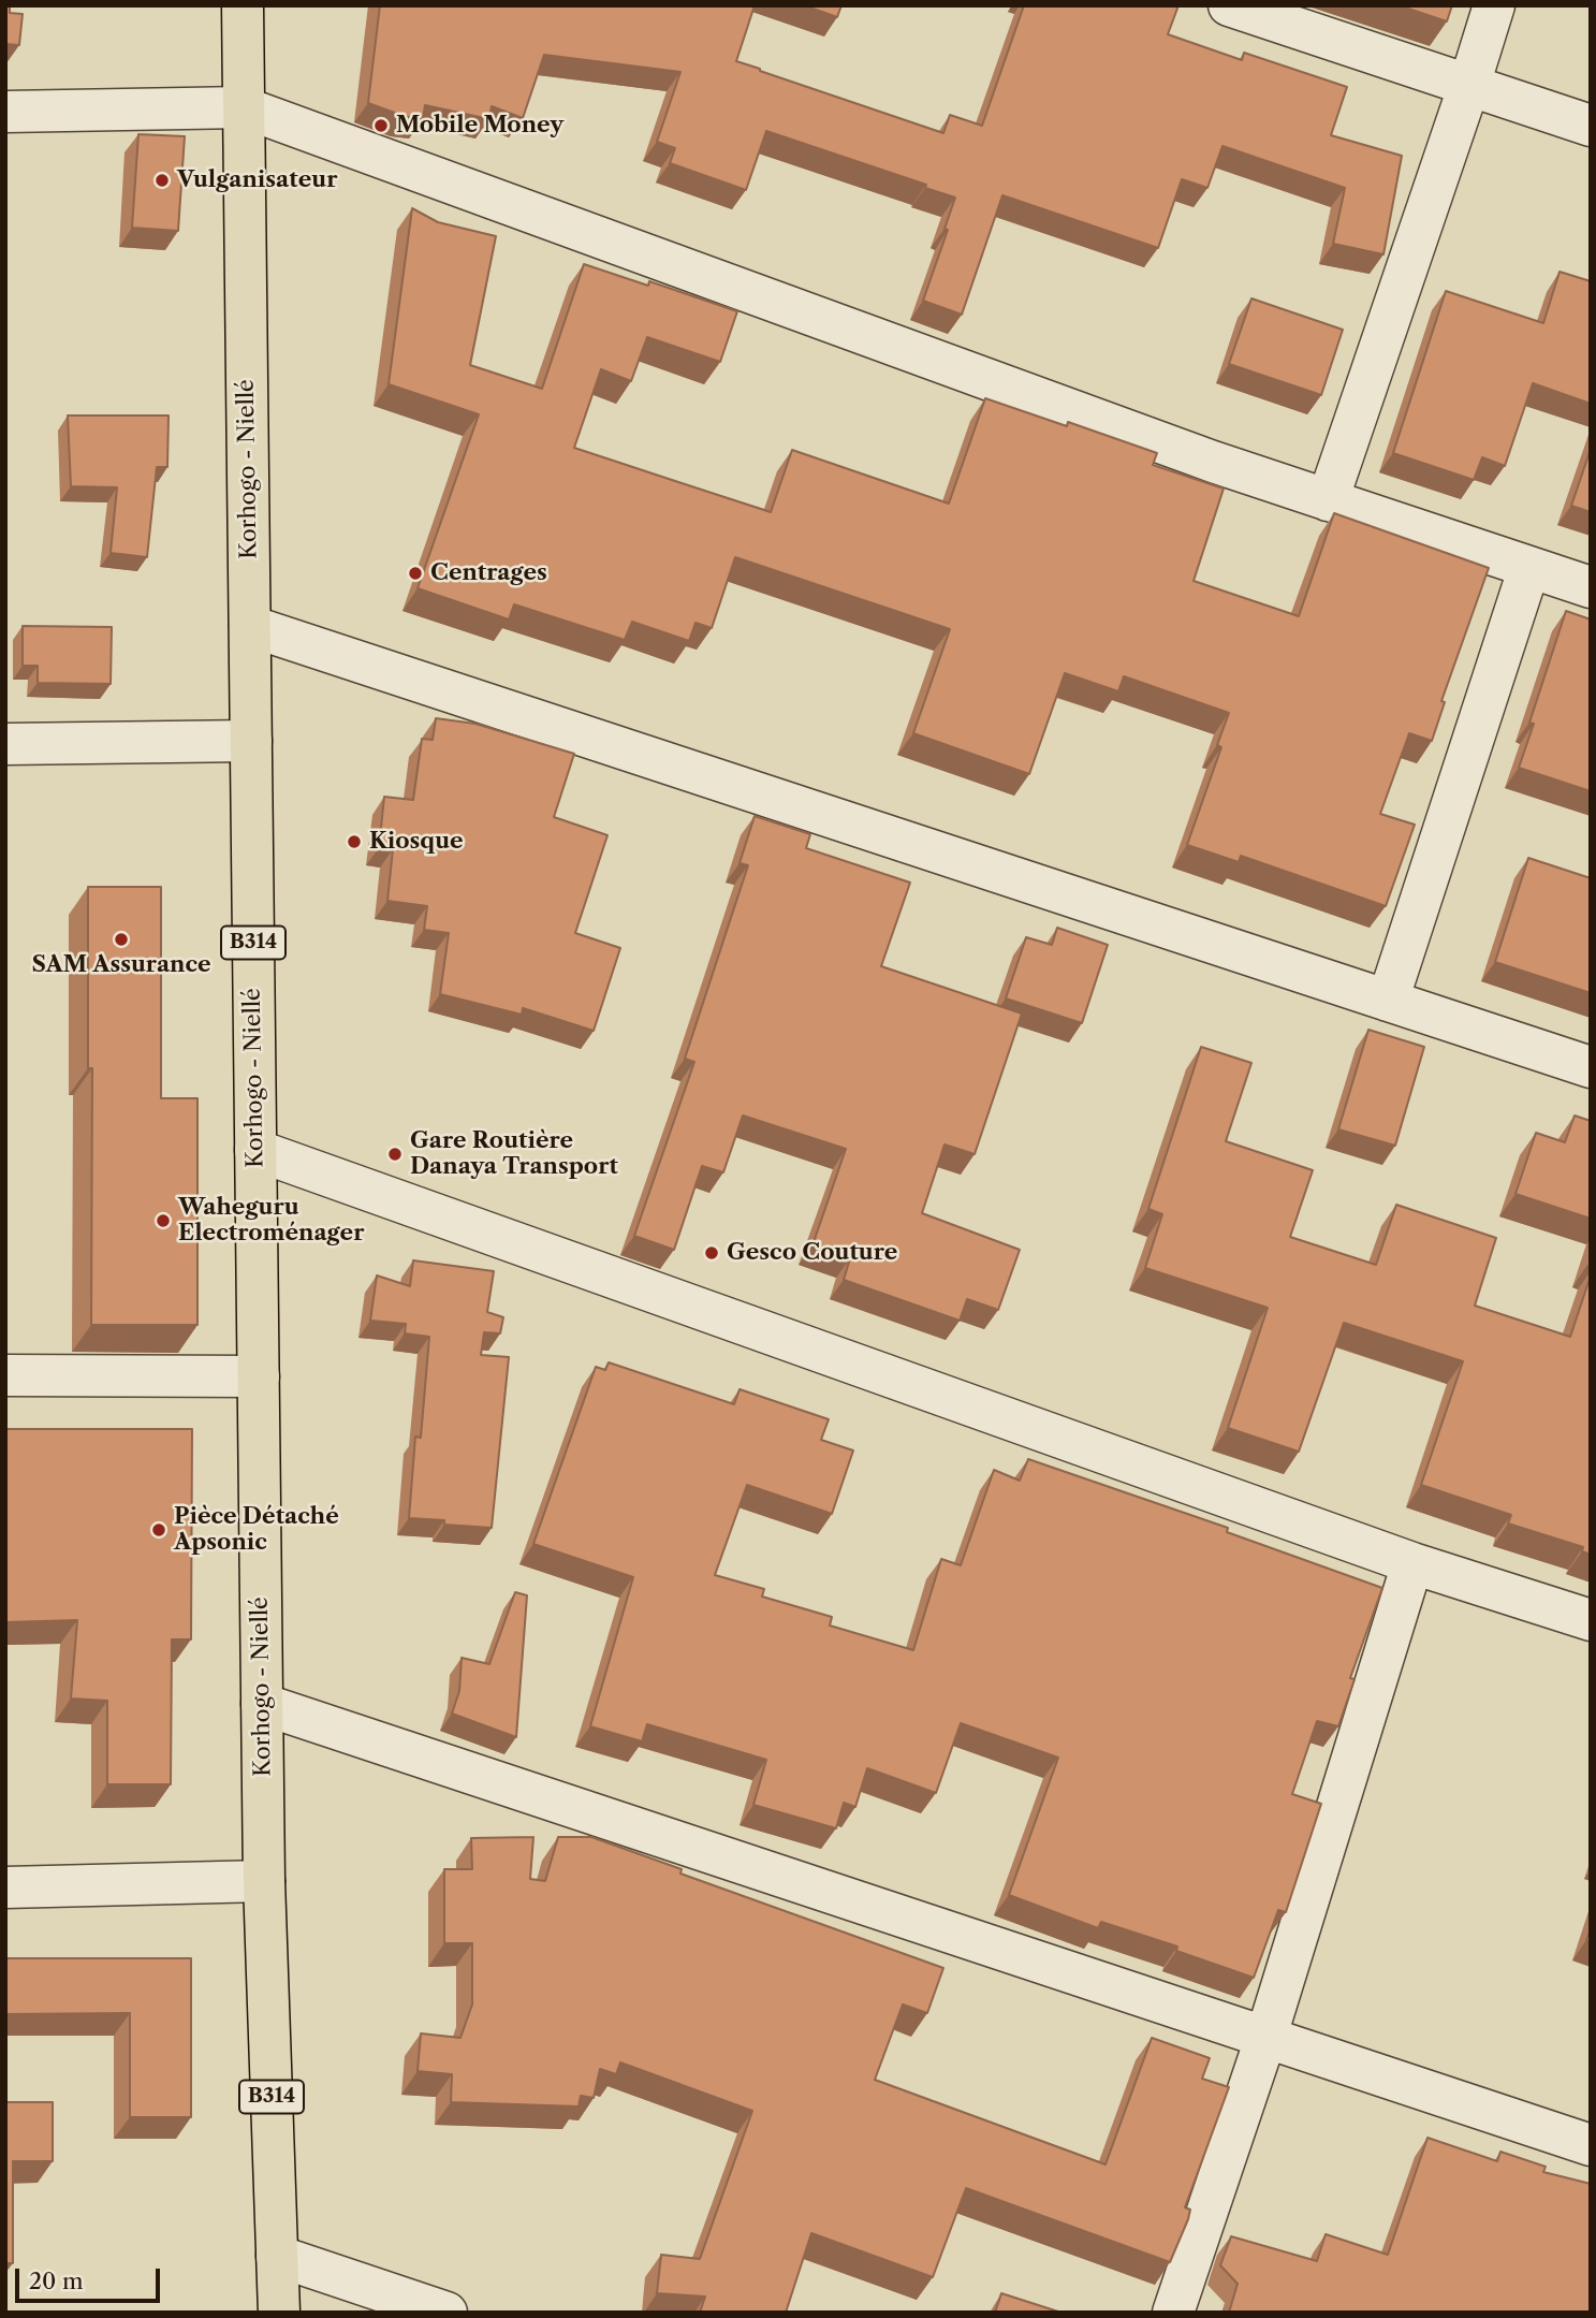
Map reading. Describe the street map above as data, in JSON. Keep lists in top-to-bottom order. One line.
{"streets":{"main road":["Korhogo - Niellé","B314"]},"crossings":[["Korhogo - Niellé","B314"]],"places":["Mobile Money","Vulganisateur","Centrages","Kiosque","SAM Assurance","Gare Routière Danaya Transport","Waheguru Electroménager","Gesco Couture","Pièce Détaché Apsonic"],"scale_bar":"20 m"}
